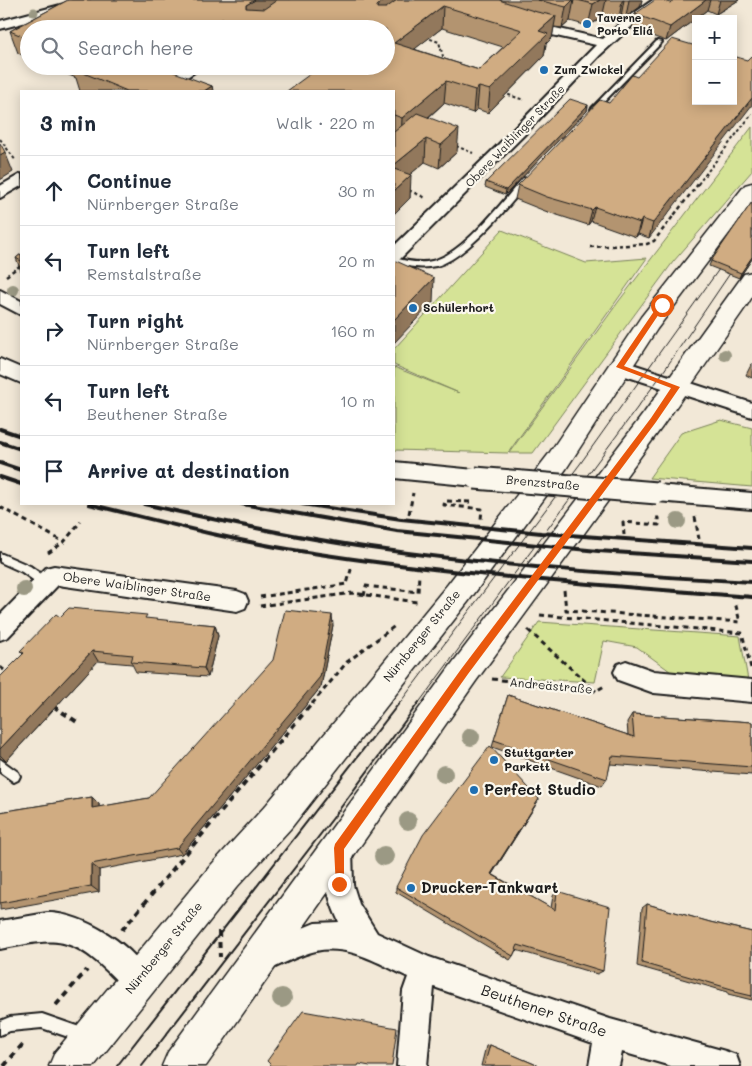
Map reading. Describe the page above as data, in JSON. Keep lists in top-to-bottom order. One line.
{"streets":{"main road":["Nürnberger Straße"],"street":["Obere Waiblinger Straße","Brenzstraße","Beuthener Straße"],"path":["Andreästraße"]},"places":["Taverne Porto Eliá","Zum Zwickel","Schülerhort","Stuttgarter Parkett","Perfect Studio","Drucker-Tankwart"],"page":{"map_buttons":["+","−"],"search":"Search here","heading":["3 min","Walk · 220 m"],"list":[["Continue","Nürnberger Straße","30 m"],["Turn left","Remstalstraße","20 m"],["Turn right","Nürnberger Straße","160 m"],["Turn left","Beuthener Straße","10 m"],"Arrive at destination"]}}
